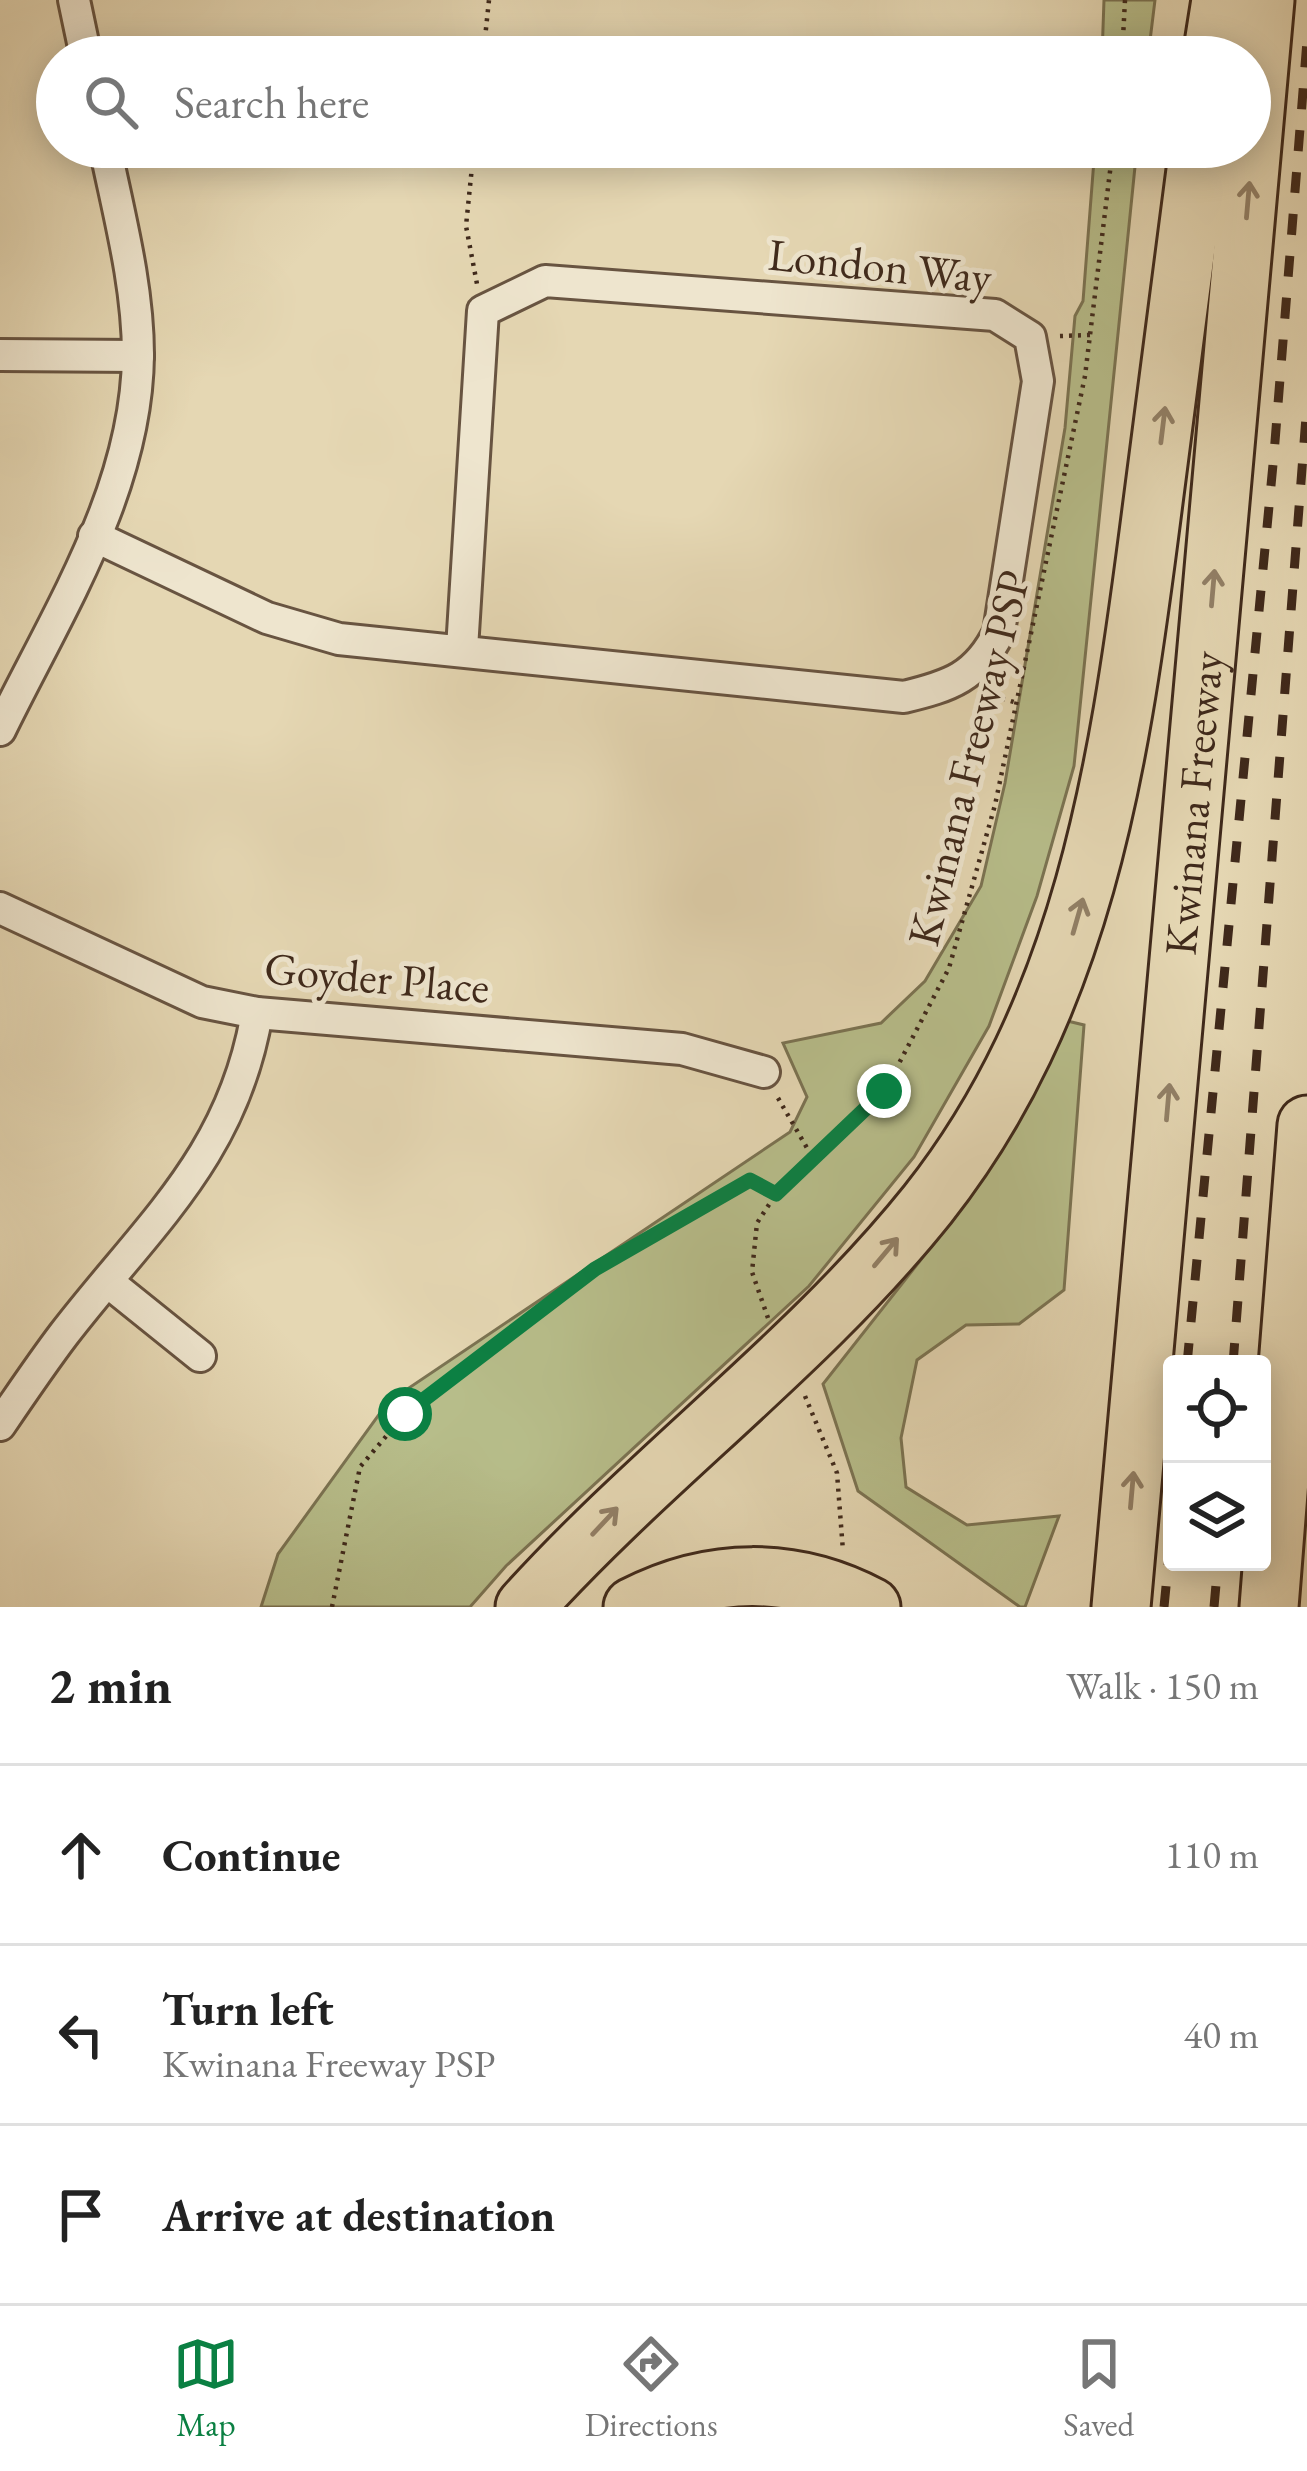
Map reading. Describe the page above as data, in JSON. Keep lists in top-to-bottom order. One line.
{"streets":{"highway":["Kwinana Freeway"],"street":["London Way","Goyder Place"],"path":["Kwinana Freeway PSP"]},"page":{"search":"Search here","heading":["2 min","Walk · 150 m"],"list":[["Continue","110 m"],["Turn left","Kwinana Freeway PSP","40 m"],"Arrive at destination"],"nav":["Map","Directions","Saved"]}}
